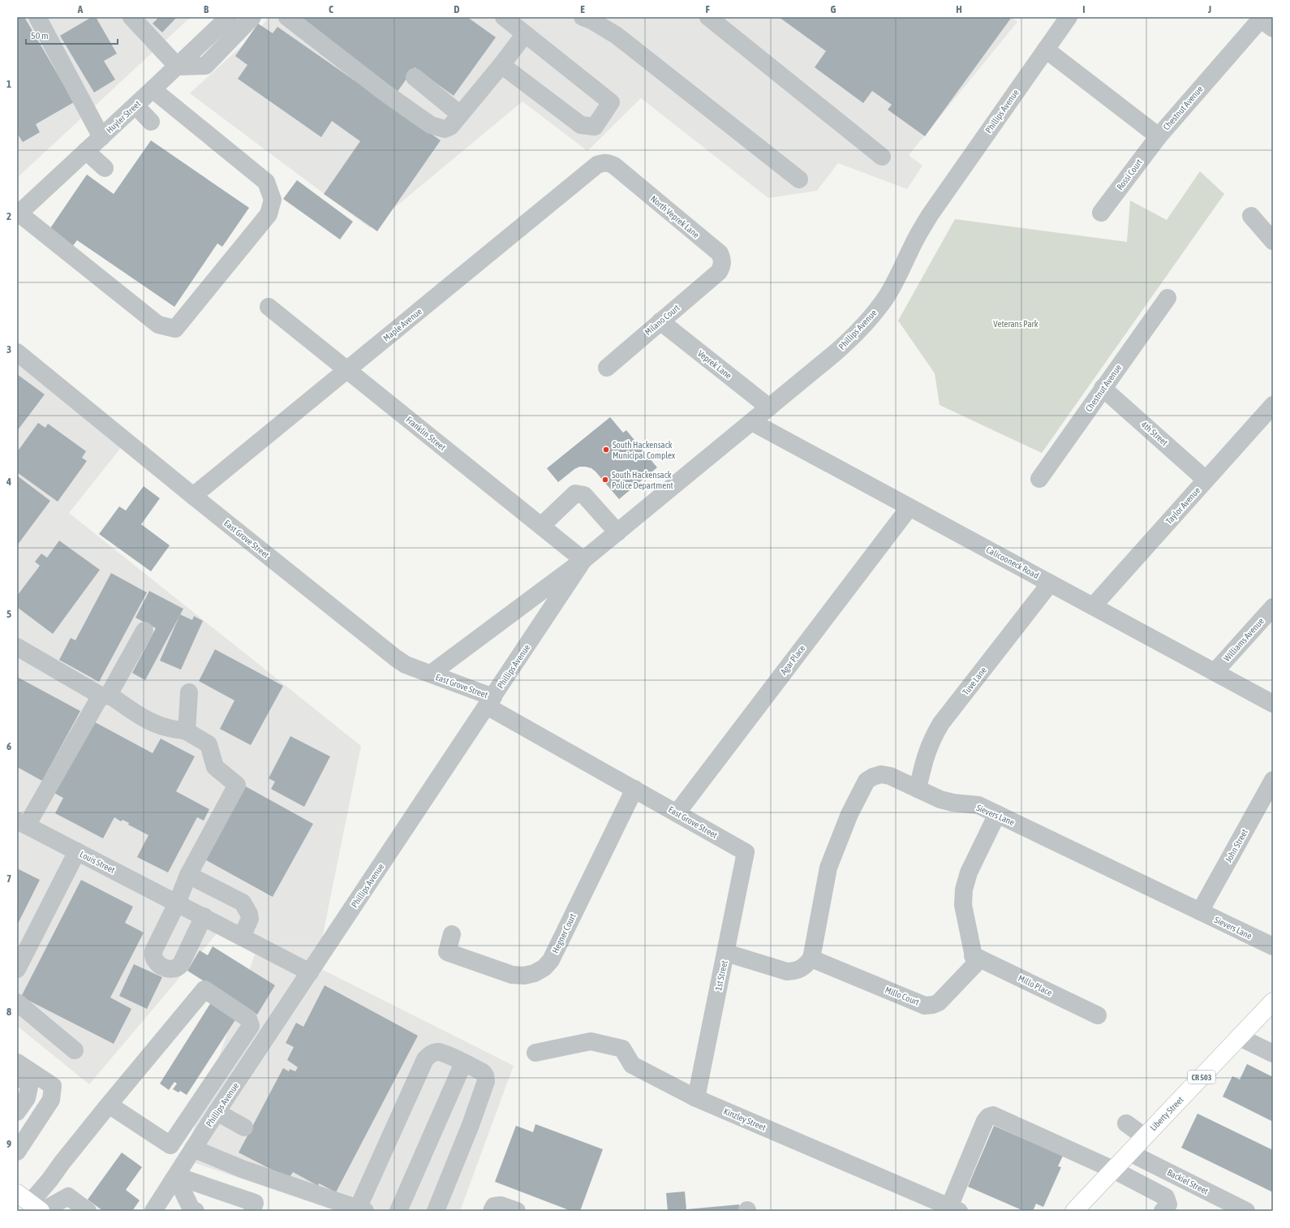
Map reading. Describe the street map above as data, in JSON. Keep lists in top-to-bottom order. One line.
{"streets":{"main road":["CR 503","Liberty Street"],"street":["Chestnut Avenue","Phillips Avenue","Huyler Street","Rossi Court","North Veprek Lane","Milano Court","Maple Avenue","Veprek Lane","Franklin Street","4th Street","Taylor Avenue","East Grove Street","Calicooneck Road","Williams Avenue","Agar Place","Tuve Lane","Sievers Lane","John Street","Louis Street","Hegner Court","1st Street","Millo Place","Millo Court","Kinzley Street","Backiel Street"]},"crossings":[["Chestnut Avenue","Phillips Avenue"],["Chestnut Avenue","Rossi Court"],["Chestnut Avenue","4th Street"],["Phillips Avenue","Veprek Lane"],["Phillips Avenue","Franklin Street"],["Phillips Avenue","East Grove Street"],["Phillips Avenue","Calicooneck Road"],["Phillips Avenue","Louis Street"],["North Veprek Lane","Milano Court"],["North Veprek Lane","Maple Avenue"],["Milano Court","Veprek Lane"],["Maple Avenue","Franklin Street"],["Maple Avenue","East Grove Street"],["4th Street","Taylor Avenue"],["Taylor Avenue","Calicooneck Road"],["East Grove Street","Agar Place"],["East Grove Street","Hegner Court"],["East Grove Street","1st Street"],["Calicooneck Road","Williams Avenue"],["Calicooneck Road","Agar Place"],["Calicooneck Road","Tuve Lane"],["Tuve Lane","Sievers Lane"],["Sievers Lane","John Street"],["Sievers Lane","Millo Court"],["1st Street","Kinzley Street"],["Millo Place","Millo Court"],["Liberty Street","Backiel Street"]],"parks":["Veterans Park"],"places":["South Hackensack Municipal Complex","South Hackensack Police Department"],"scale_bar":"50 m","grid":{"columns":["A","B","C","D","E","F","G","H","I","J"],"rows":["1","2","3","4","5","6","7","8","9"]}}
